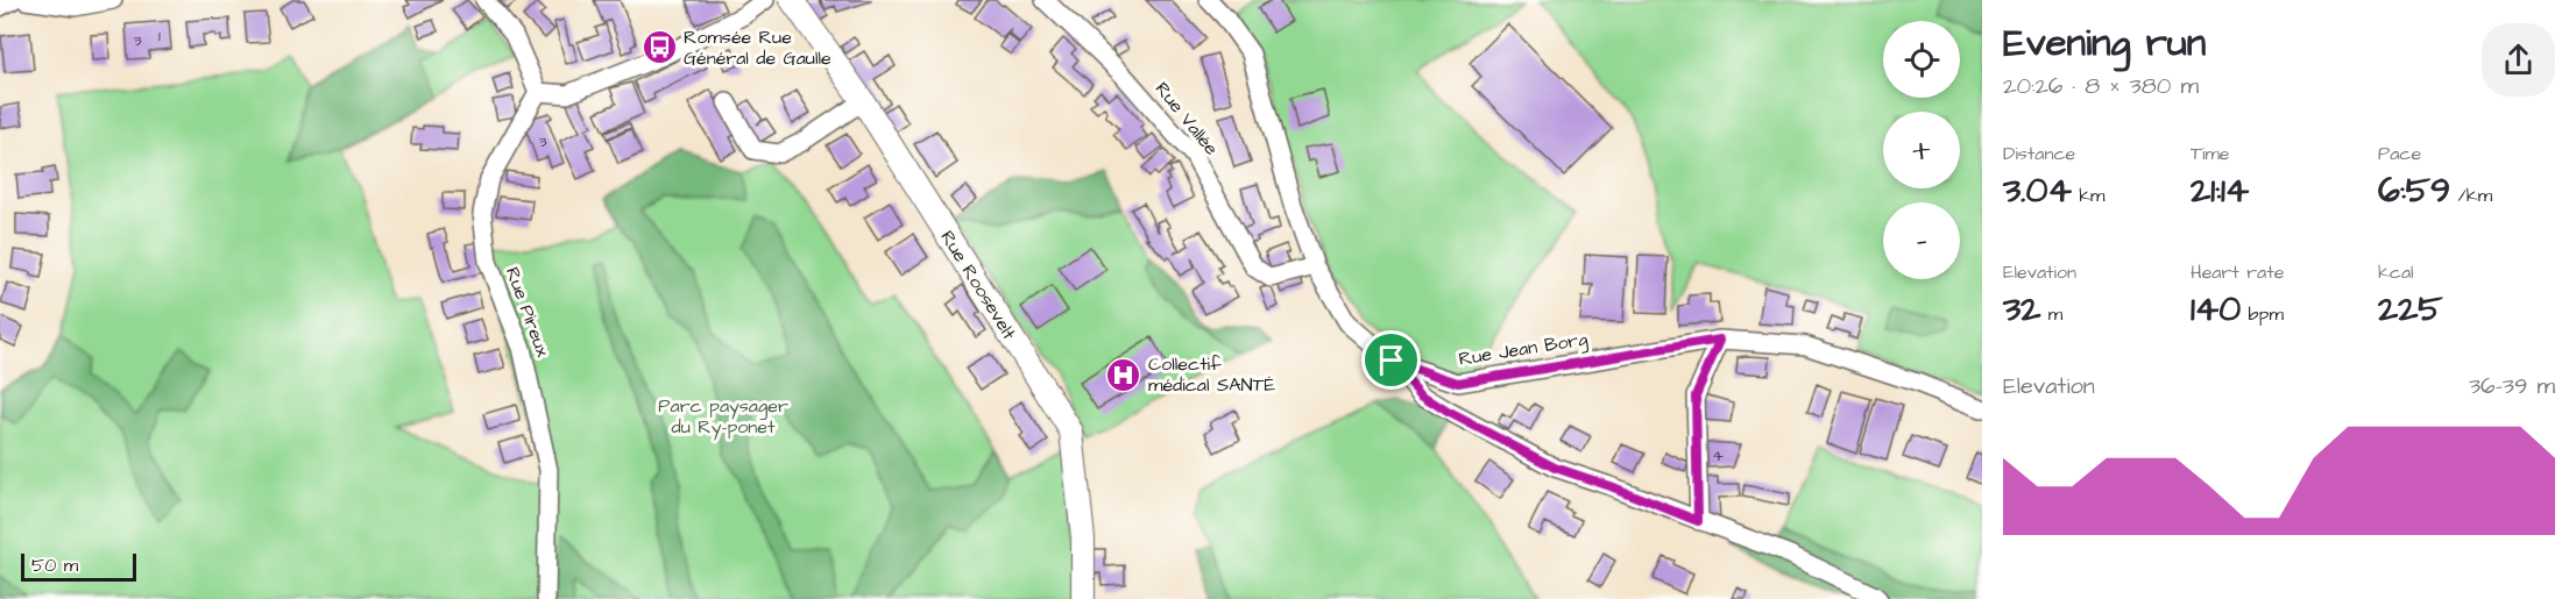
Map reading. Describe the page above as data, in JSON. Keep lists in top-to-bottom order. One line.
{"streets":{"main road":["Rue Roosevelt"],"street":["Rue Vallée","Rue Pireux","Rue Jean Borg"]},"crossings":[["Rue Vallée","Rue Jean Borg"]],"parks":["Parc paysager du Ry-ponet"],"places":{"bus stop":["Romsée Rue Général de Gaulle"],"hospital":["Collectif médical SANTÉ"]},"house_numbers":["1","3","3","4"],"scale_bar":"50 m","page":{"heading":["Evening run","20:26 · 8 × 380 m"],"map_buttons":["+","−"],"stats":[["Distance","3.04 km"],["Time","21:14"],["Pace","6:59 /km"],["Elevation","32 m"],["Heart rate","140 bpm"],["kcal","225"]],"chart":["Elevation","36–39 m"],"scale":"50 m"}}
